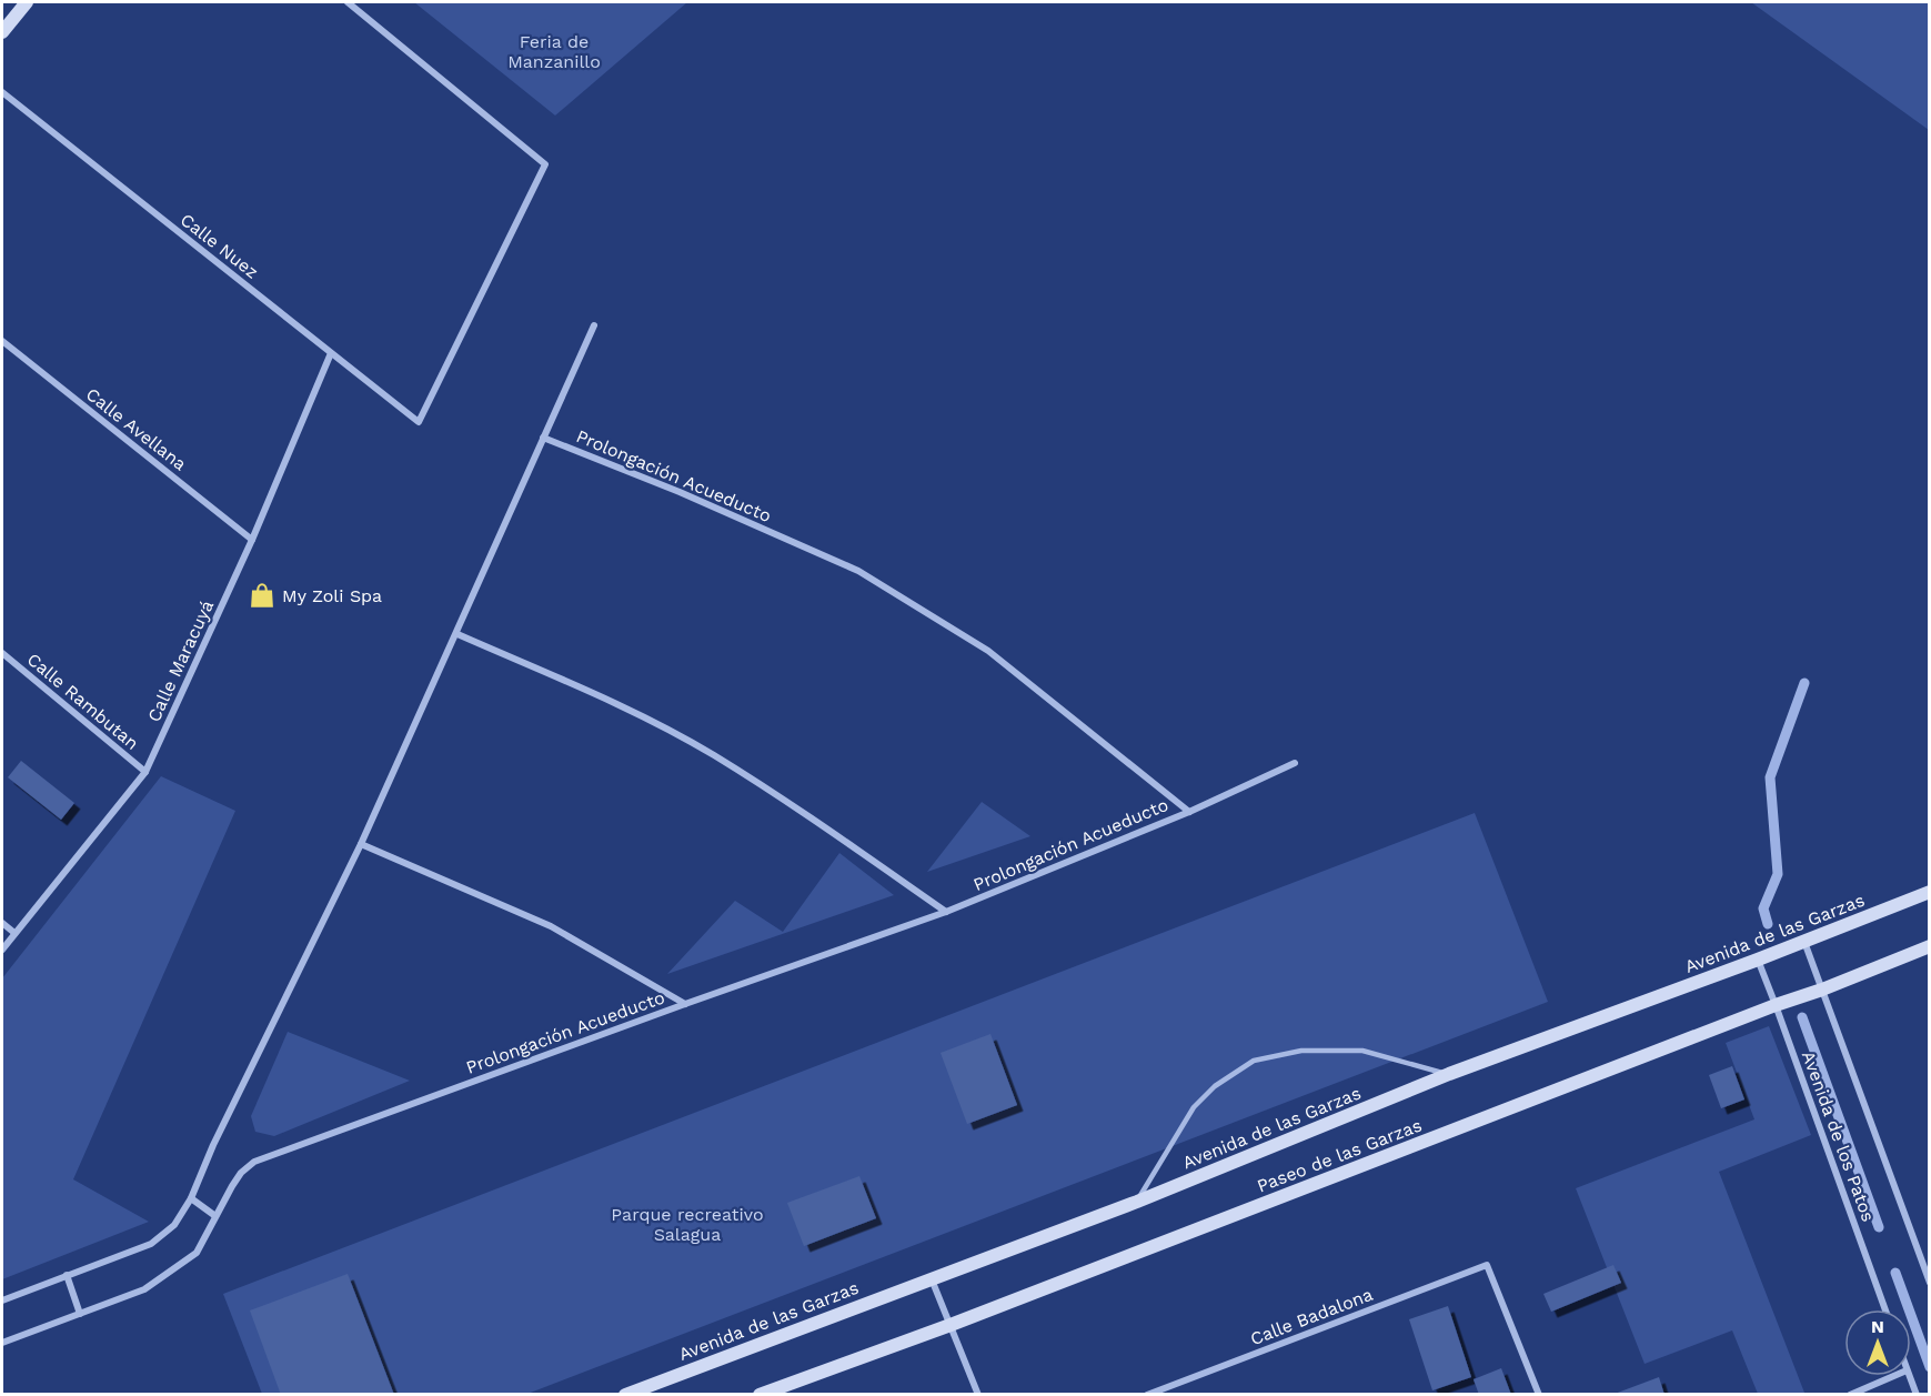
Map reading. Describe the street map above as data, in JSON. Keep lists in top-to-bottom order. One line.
{"streets":{"main road":["Avenida de las Garzas","Paseo de las Garzas"],"street":["Calle Nuez","Calle Avellana","Prolongación Acueducto","Calle Maracuyá","Calle Rambutan","Avenida de los Patos","Calle Badalona"]},"crossings":[["Calle Nuez","Calle Maracuyá"],["Calle Avellana","Calle Maracuyá"],["Calle Maracuyá","Calle Rambutan"],["Avenida de las Garzas","Avenida de los Patos"],["Avenida de los Patos","Paseo de las Garzas"]],"parks":["Feria de Manzanillo","Parque recreativo Salagua"],"places":{"shop":["My Zoli Spa"]},"north":"top"}
